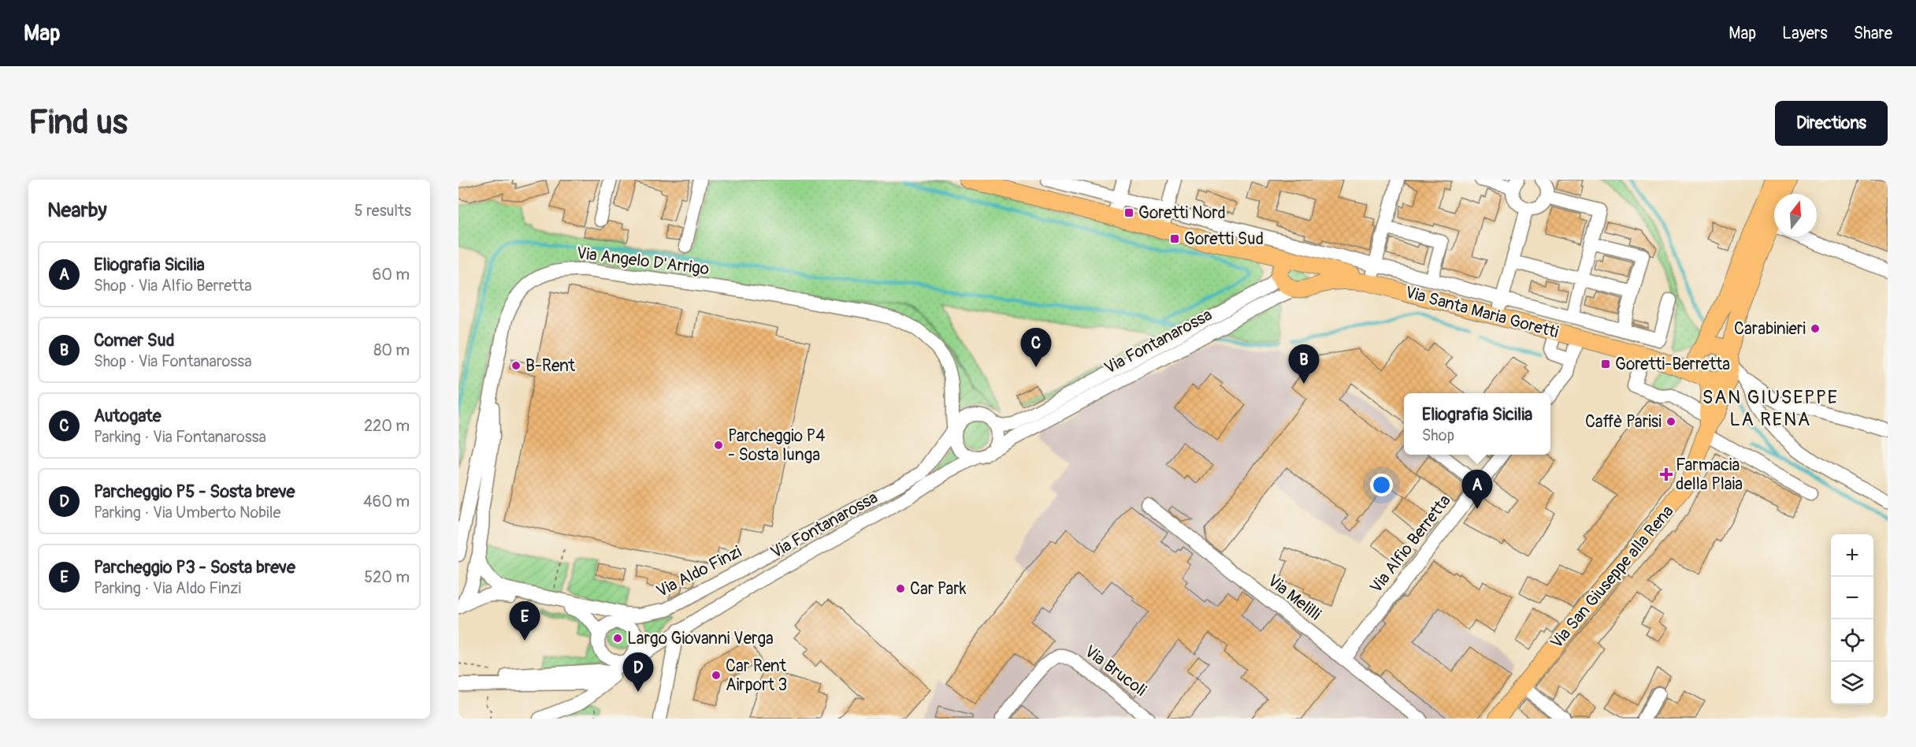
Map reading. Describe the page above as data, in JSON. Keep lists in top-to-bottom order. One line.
{"streets":{"main road":["Via Santa Maria Goretti","Via San Giuseppe alla Rena"],"street":["Via Angelo D'Arrigo","Via Fontanarossa","Via Alfio Berretta","Via Aldo Finzi","Via Melilli","Via Brucoli"]},"crossings":[["Via Angelo D'Arrigo","Via Fontanarossa"],["Via Angelo D'Arrigo","Via Aldo Finzi"],["Via Santa Maria Goretti","Via Fontanarossa"],["Via Fontanarossa","Via Aldo Finzi"],["Via Alfio Berretta","Via Melilli"]],"districts":["SAN GIUSEPPE LA RENA"],"places":{"transit":["Goretti Nord","Goretti Sud","Goretti-Berretta"],"other":["Carabinieri","B-Rent","Caffè Parisi","Parcheggio P4 - Sosta lunga","Car Park","Largo Giovanni Verga","Car Rent Airport 3"],"health":["Farmacia della Plaia"]},"north":"top","page":{"header":"Map","nav":["Map","Layers","Share"],"buttons":"Directions","title":"Find us","heading":["Nearby","5 results"],"list":[{"mark":"A","name":"Eliografia Sicilia","note":"Shop · Via Alfio Berretta","value":"60 m"},{"mark":"B","name":"Comer Sud","note":"Shop · Via Fontanarossa","value":"80 m"},{"mark":"C","name":"Autogate","note":"Parking · Via Fontanarossa","value":"220 m"},{"mark":"D","name":"Parcheggio P5 - Sosta breve","note":"Parking · Via Umberto Nobile","value":"460 m"},{"mark":"E","name":"Parcheggio P3 - Sosta breve","note":"Parking · Via Aldo Finzi","value":"520 m"}],"pins":["C","B","A","E","D"],"popup":["Eliografia Sicilia","Shop"],"map_buttons":["+","−"]}}
